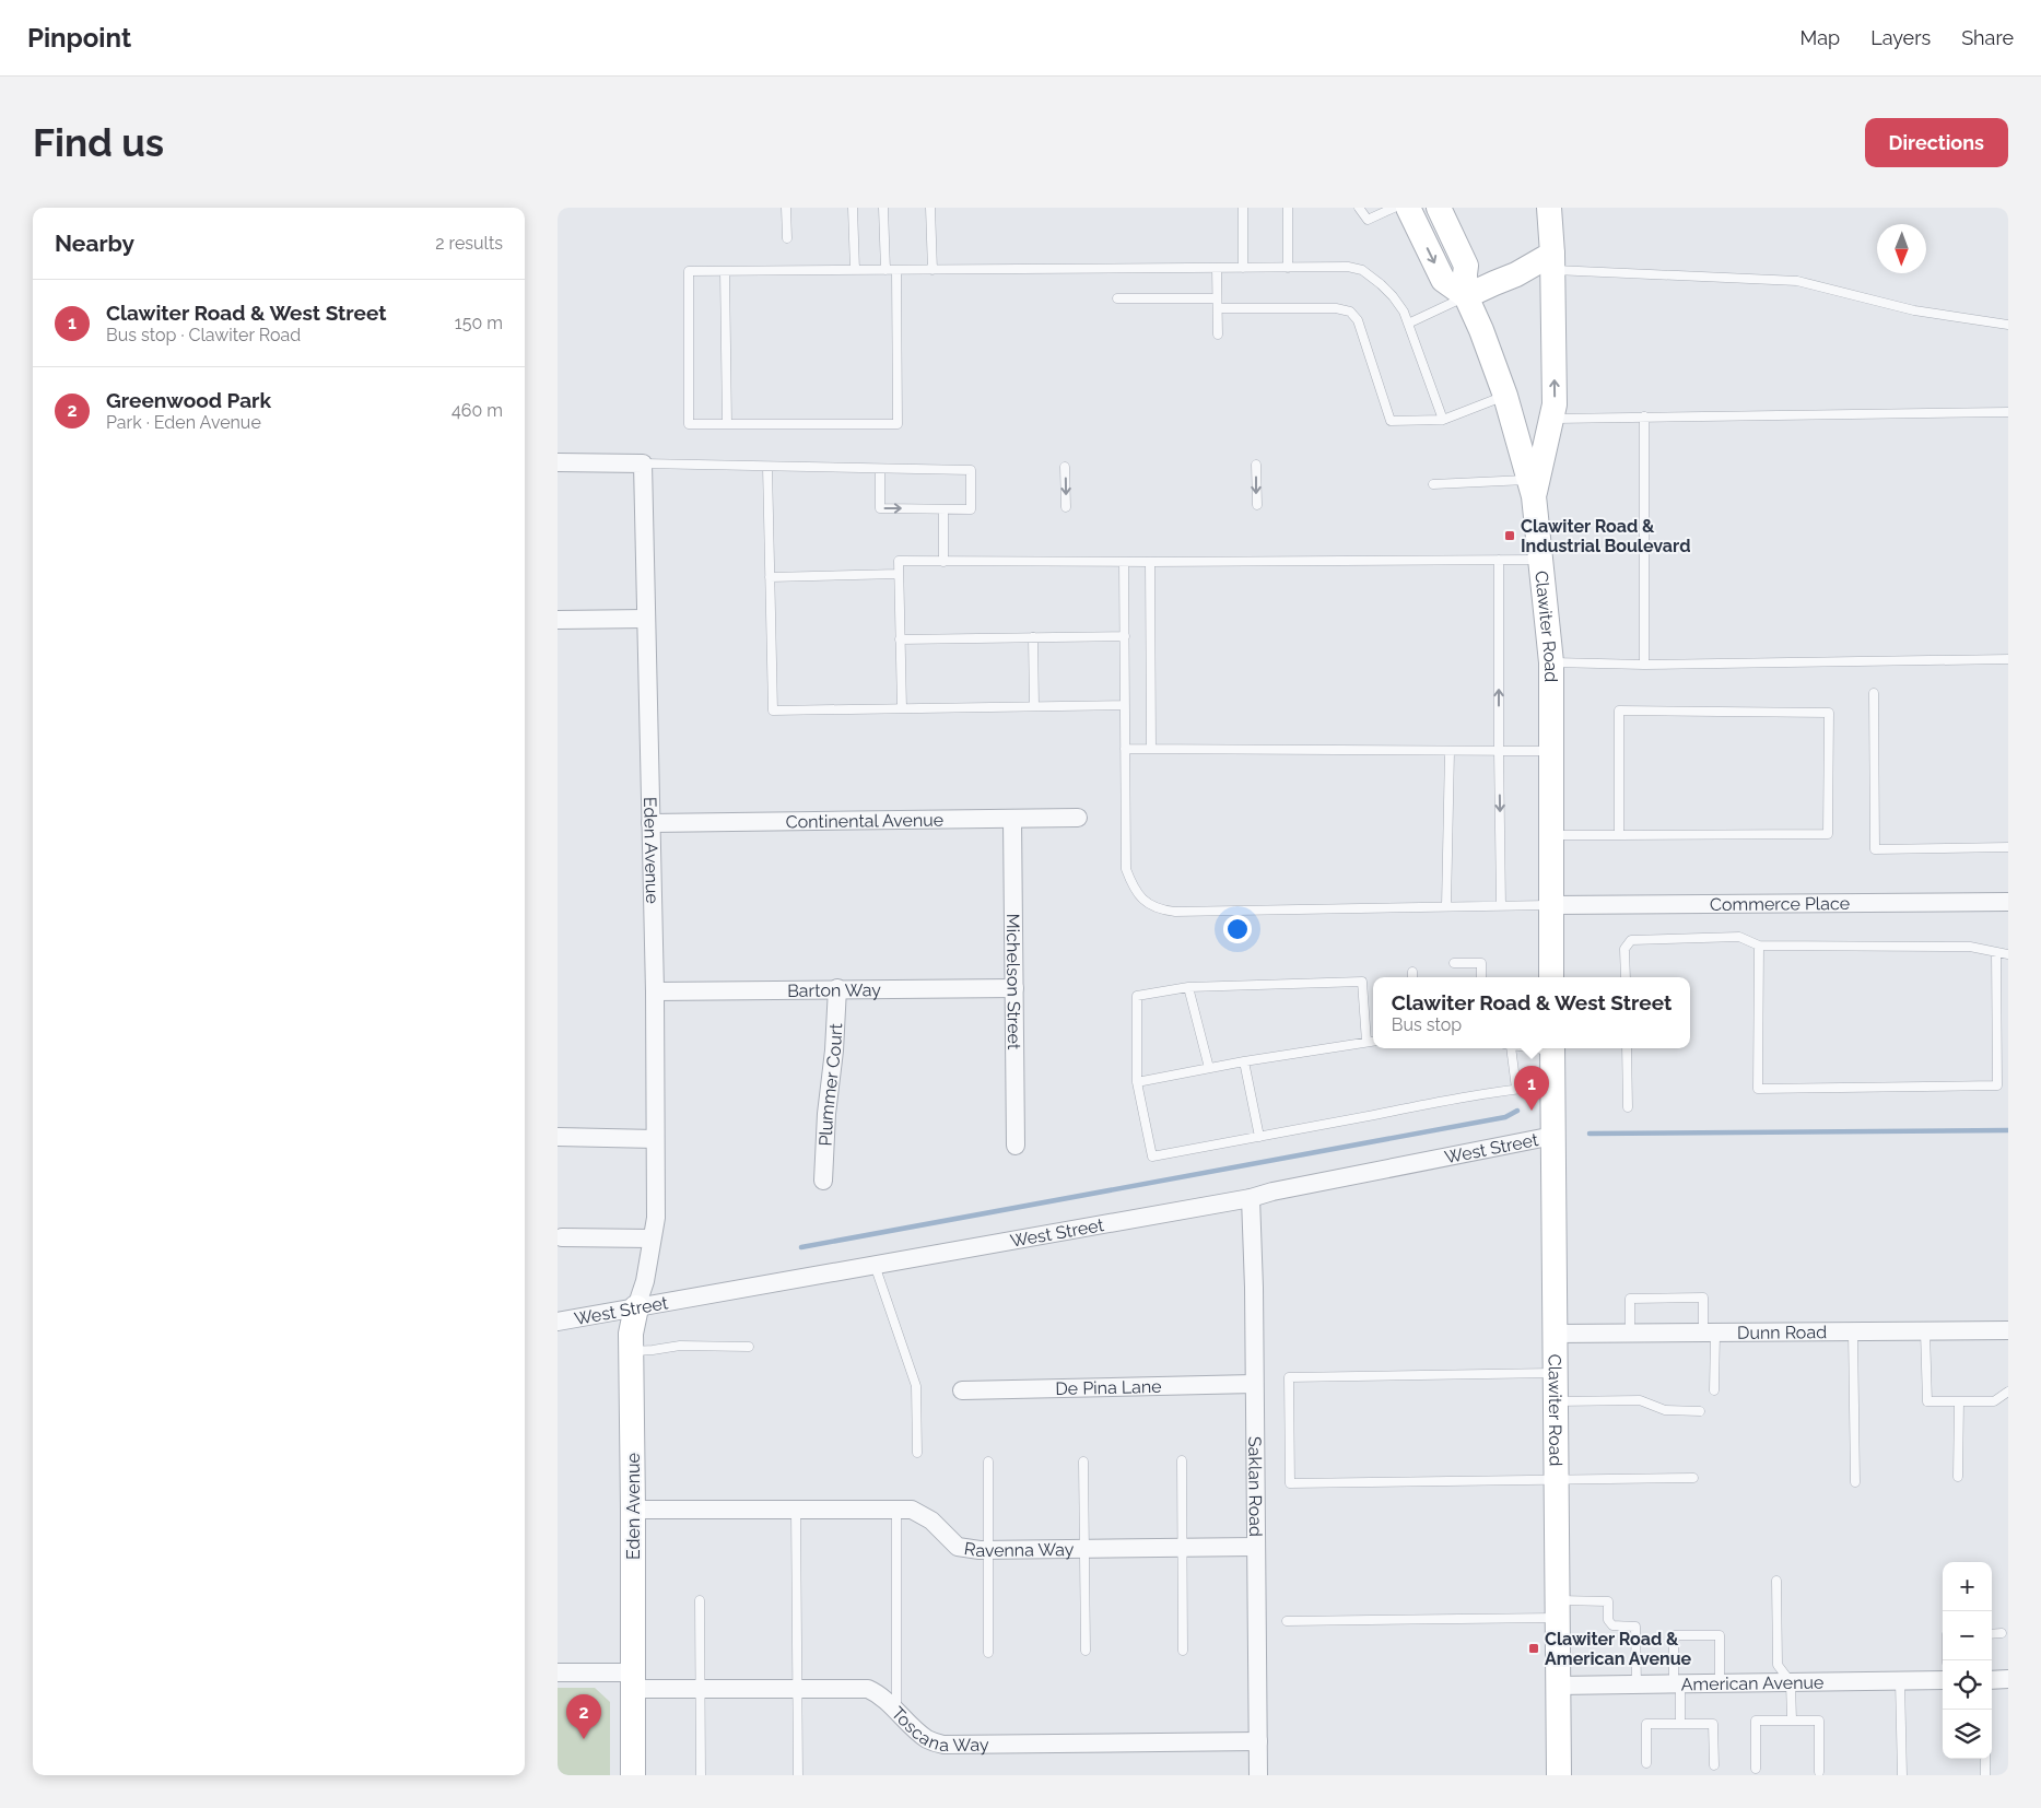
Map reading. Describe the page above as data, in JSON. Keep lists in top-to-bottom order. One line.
{"streets":{"main road":["Clawiter Road","Eden Avenue"],"street":["Continental Avenue","Commerce Place","Michelson Street","Barton Way","Plummer Court","West Street","Dunn Road","De Pina Lane","Saklan Road","Ravenna Way","American Avenue","Toscana Way"]},"crossings":[["Clawiter Road","Commerce Place"],["Clawiter Road","West Street"],["Clawiter Road","Dunn Road"],["Clawiter Road","American Avenue"],["Continental Avenue","Eden Avenue"],["Continental Avenue","Michelson Street"],["Eden Avenue","Barton Way"],["Eden Avenue","West Street"],["Eden Avenue","Ravenna Way"],["Eden Avenue","Toscana Way"],["Michelson Street","Barton Way"],["Barton Way","Plummer Court"],["West Street","Saklan Road"],["De Pina Lane","Saklan Road"],["Saklan Road","Ravenna Way"],["Saklan Road","Toscana Way"]],"places":{"transit":["Clawiter Road & Industrial Boulevard","Clawiter Road & American Avenue"]},"north":"bottom","page":{"header":"Pinpoint","nav":["Map","Layers","Share"],"buttons":"Directions","title":"Find us","heading":["Nearby","2 results"],"list":[{"mark":"1","name":"Clawiter Road & West Street","note":"Bus stop · Clawiter Road","value":"150 m"},{"mark":"2","name":"Greenwood Park","note":"Park · Eden Avenue","value":"460 m"}],"popup":["Clawiter Road & West Street","Bus stop"],"pins":["1","2"],"map_buttons":["+","−"]}}
